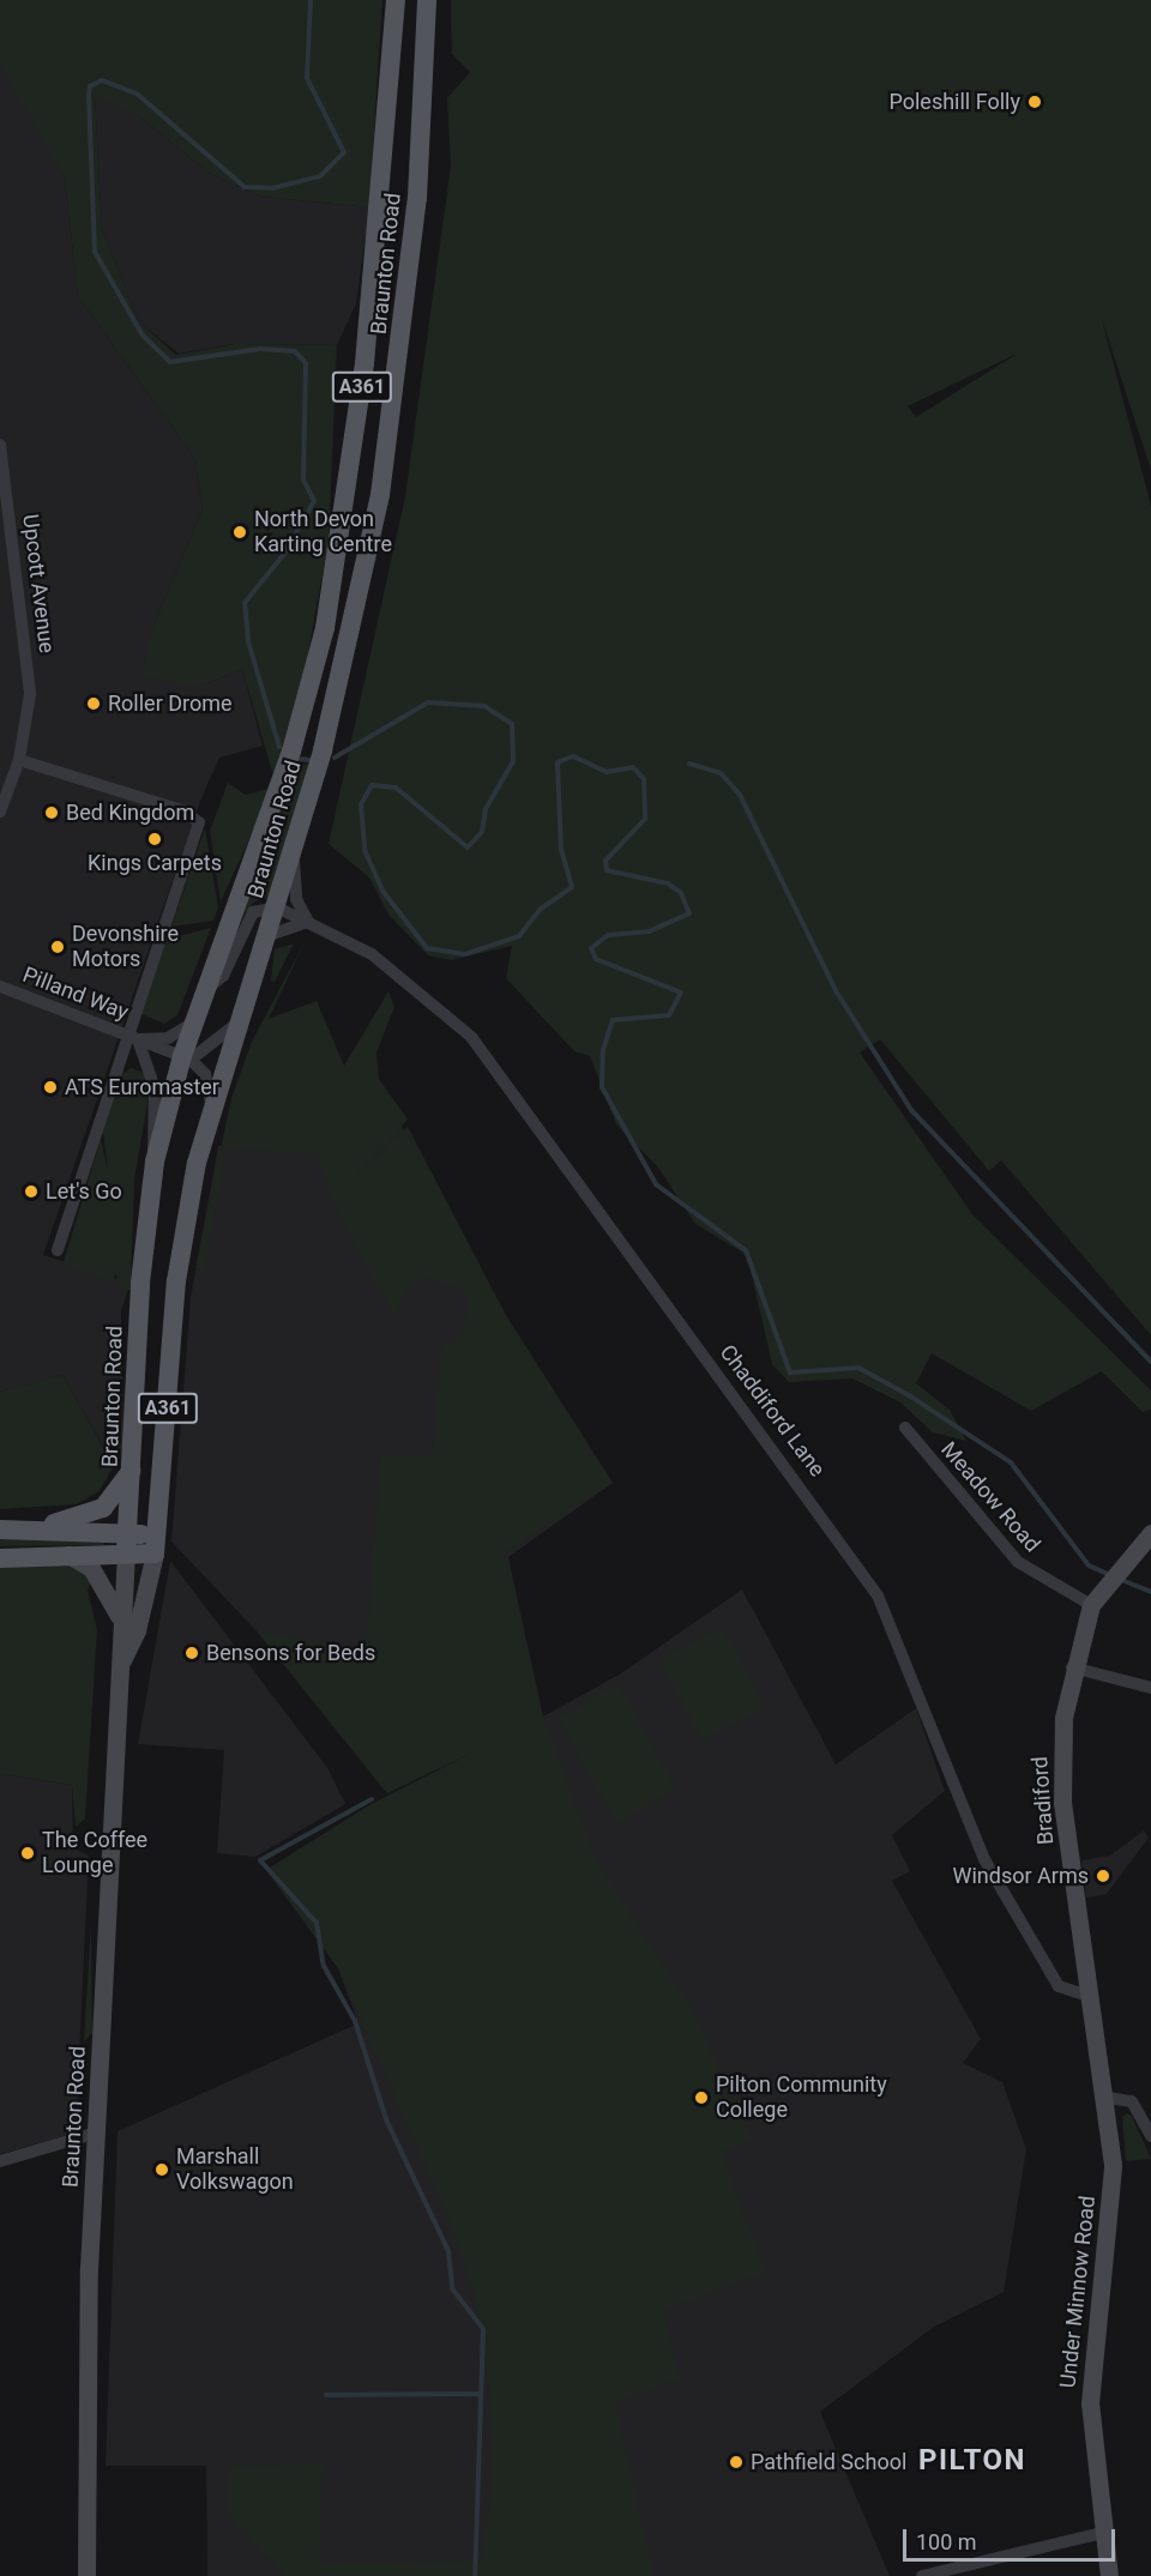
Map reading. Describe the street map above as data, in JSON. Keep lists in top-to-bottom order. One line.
{"streets":{"main road":["Braunton Road","A361","Bradiford","Under Minnow Road"],"street":["Upcott Avenue","Pilland Way","Chaddiford Lane","Meadow Road"]},"crossings":[["Braunton Road","Pilland Way"],["Braunton Road","Chaddiford Lane"],["Chaddiford Lane","Bradiford"],["Meadow Road","Bradiford"],["Bradiford","Under Minnow Road"]],"districts":["PILTON"],"places":["Poleshill Folly","North Devon Karting Centre","Roller Drome","Bed Kingdom","Kings Carpets","Devonshire Motors","ATS Euromaster","Let's Go","Bensons for Beds","The Coffee Lounge","Windsor Arms","Pilton Community College","Marshall Volkswagon","Pathfield School"],"scale_bar":"100 m"}
